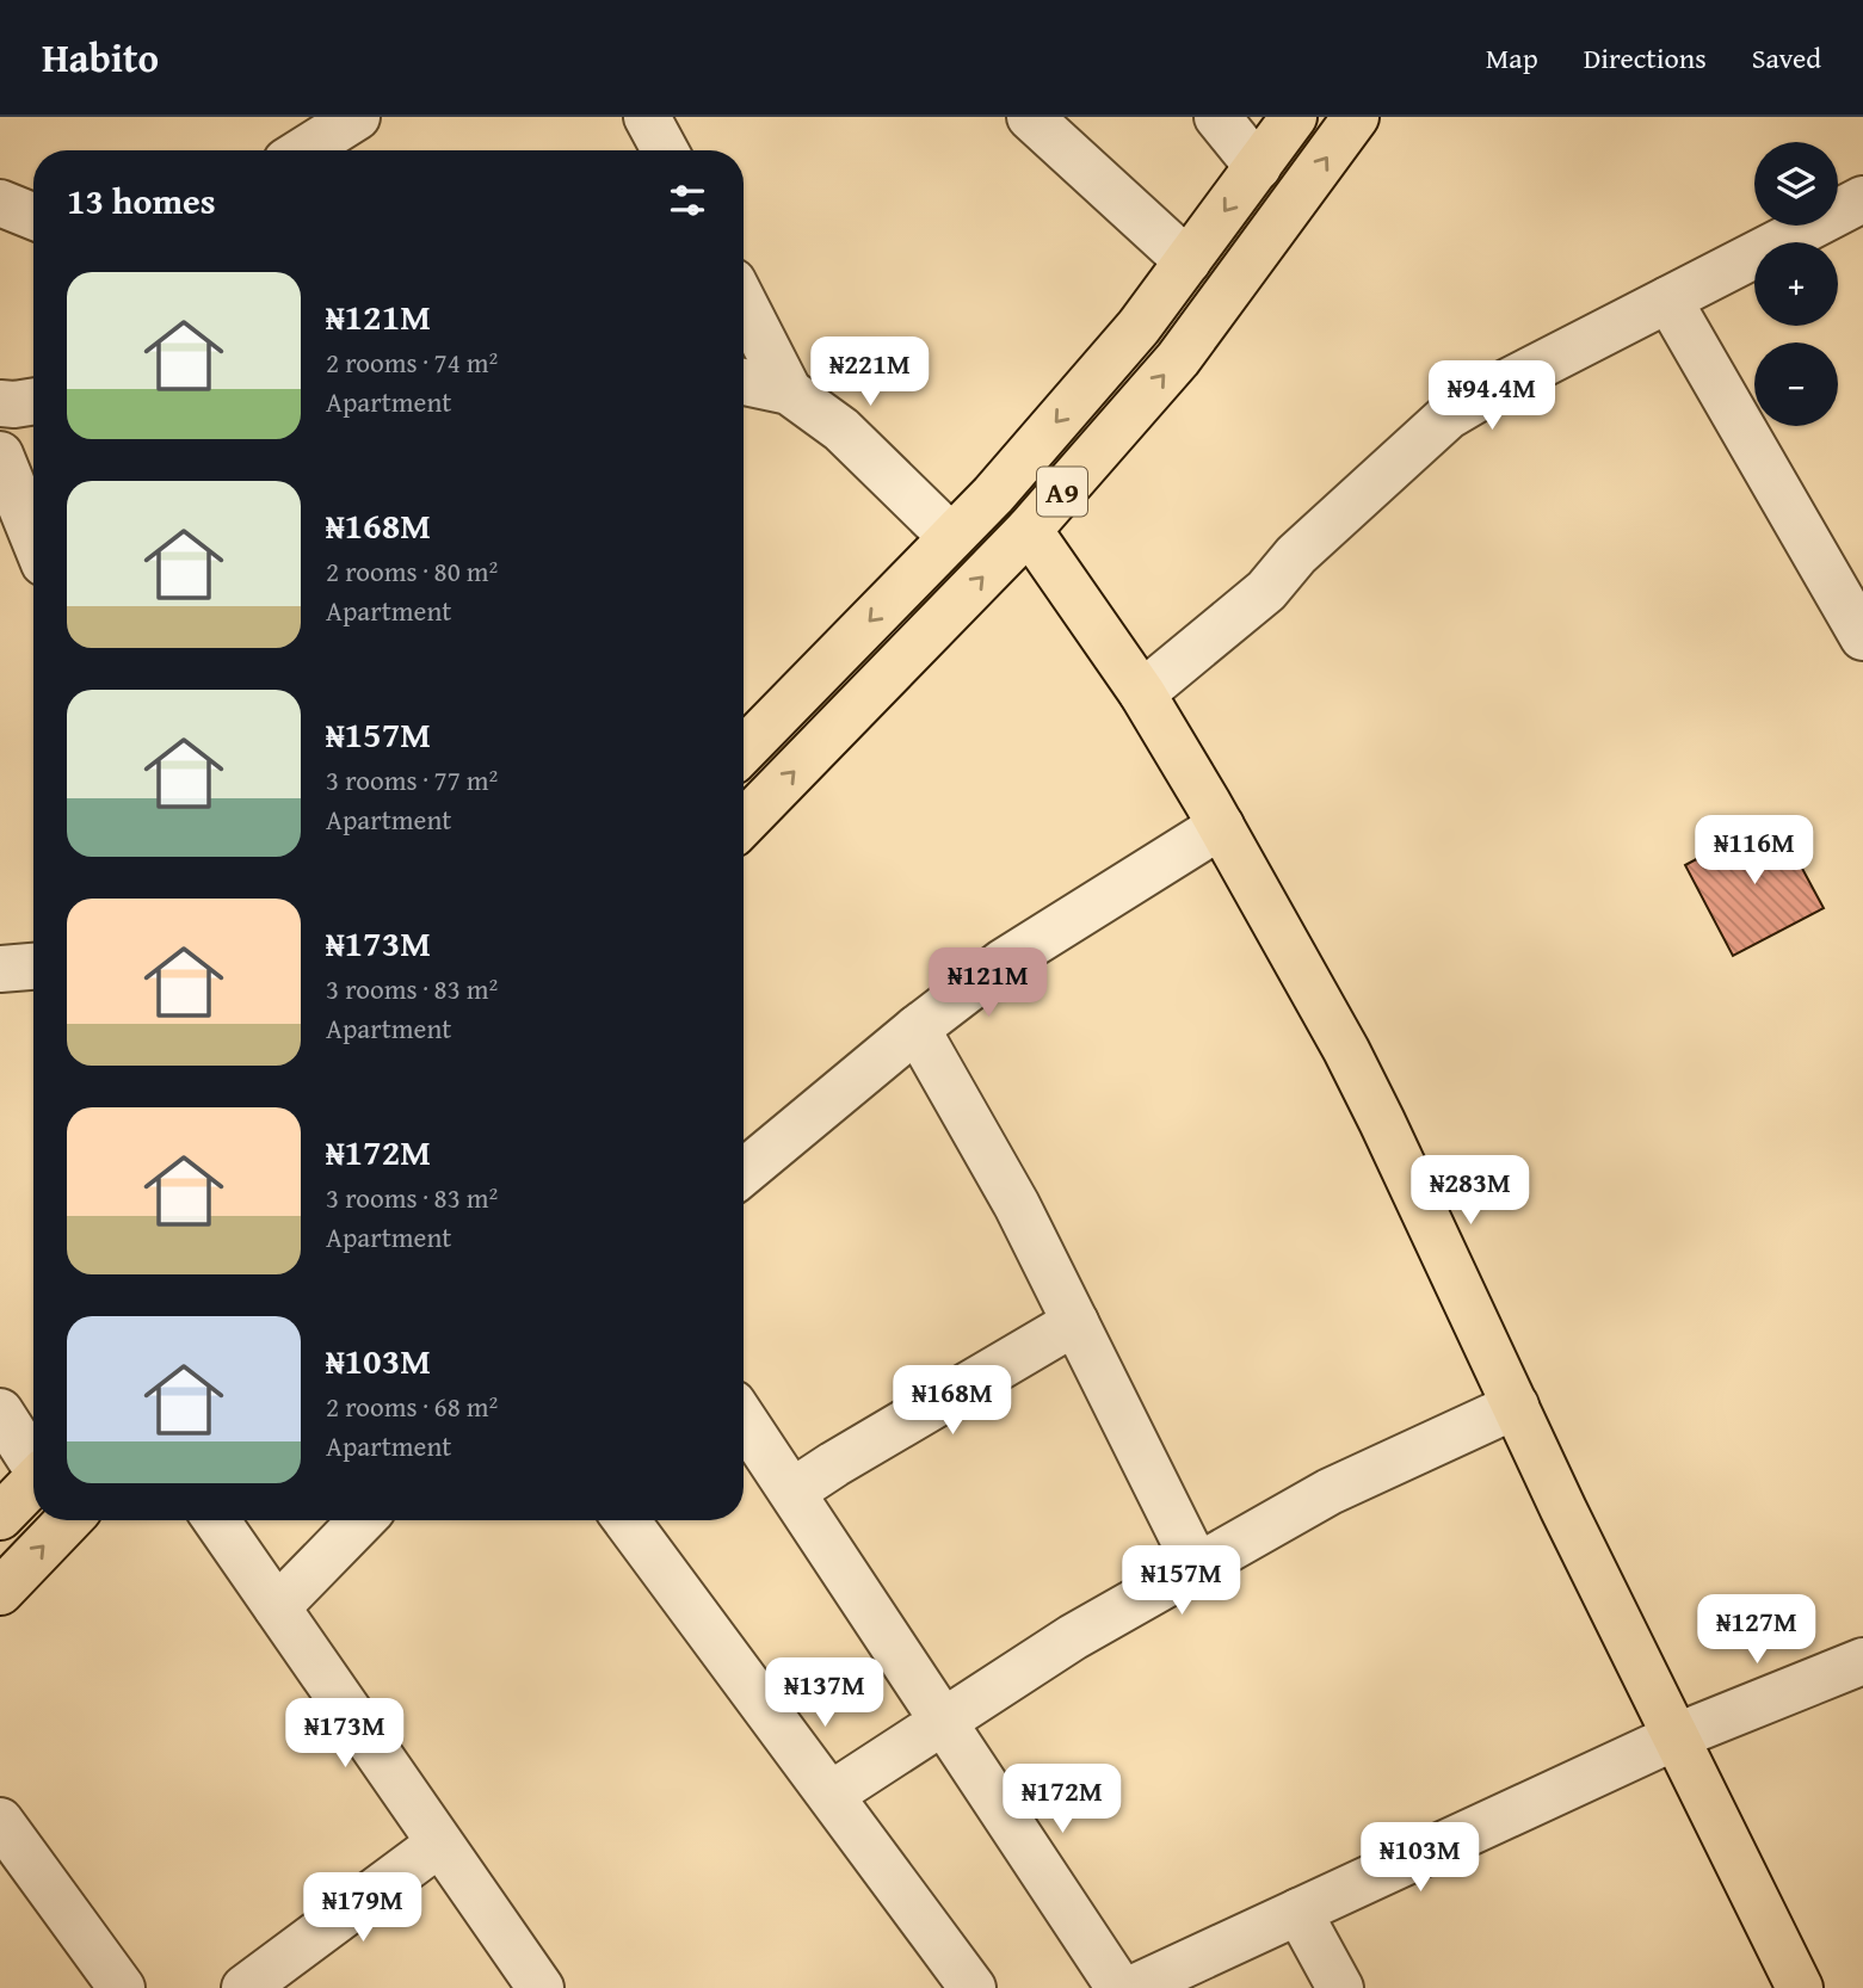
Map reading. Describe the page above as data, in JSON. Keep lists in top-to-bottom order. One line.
{"streets":{"main road":["A9"]},"page":{"header":"Habito","nav":["Map","Directions","Saved"],"map_buttons":["+","−"],"heading":"13 homes","list":[{"name":"₦121M","note":"2 rooms · 74 m² · Apartment"},{"name":"₦168M","note":"2 rooms · 80 m² · Apartment"},{"name":"₦157M","note":"3 rooms · 77 m² · Apartment"},{"name":"₦173M","note":"3 rooms · 83 m² · Apartment"},{"name":"₦172M","note":"3 rooms · 83 m² · Apartment"},{"name":"₦103M","note":"2 rooms · 68 m² · Apartment"}],"price":["₦221M","₦94.4M","₦116M","₦121M","₦283M","₦168M","₦157M","₦127M","₦137M","₦173M","₦172M","₦103M","₦179M"]}}
